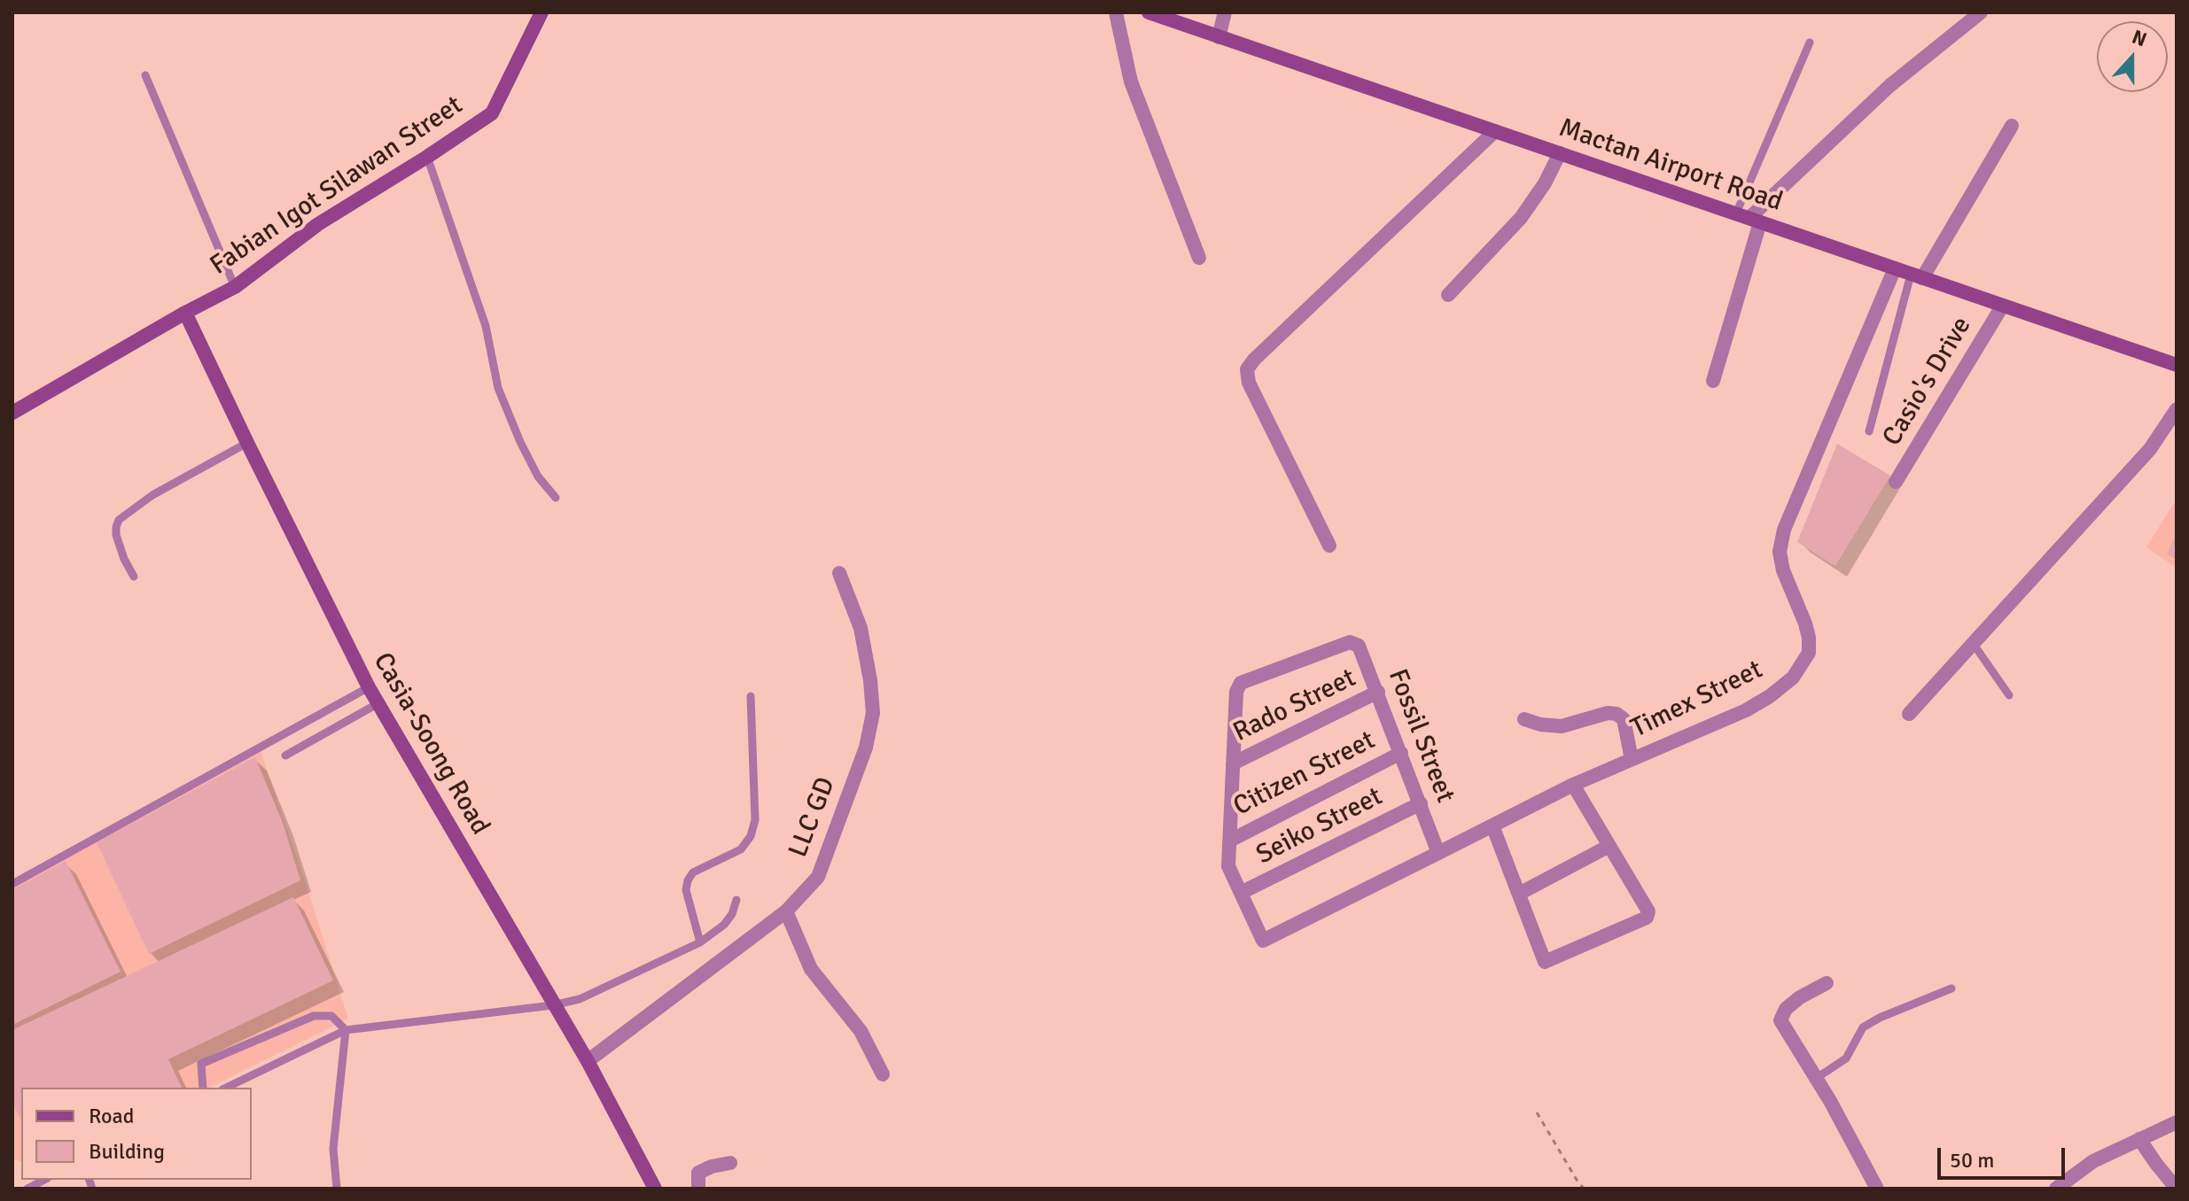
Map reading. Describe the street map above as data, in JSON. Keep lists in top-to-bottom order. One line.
{"streets":{"street":["Mactan Airport Road","Fabian Igot Silawan Street","Casio's Drive","Timex Street","Rado Street","Fossil Street","Casia-Soong Road","Citizen Street","LLC GD","Seiko Street"]},"crossings":[["Mactan Airport Road","Casio's Drive"],["Mactan Airport Road","Timex Street"],["Fabian Igot Silawan Street","Casia-Soong Road"],["Timex Street","Fossil Street"],["Timex Street","Seiko Street"],["Rado Street","Fossil Street"],["Fossil Street","Citizen Street"],["Fossil Street","Seiko Street"],["Casia-Soong Road","LLC GD"]],"legend":["Road","Building"],"scale_bar":"50 m","north":"top"}
